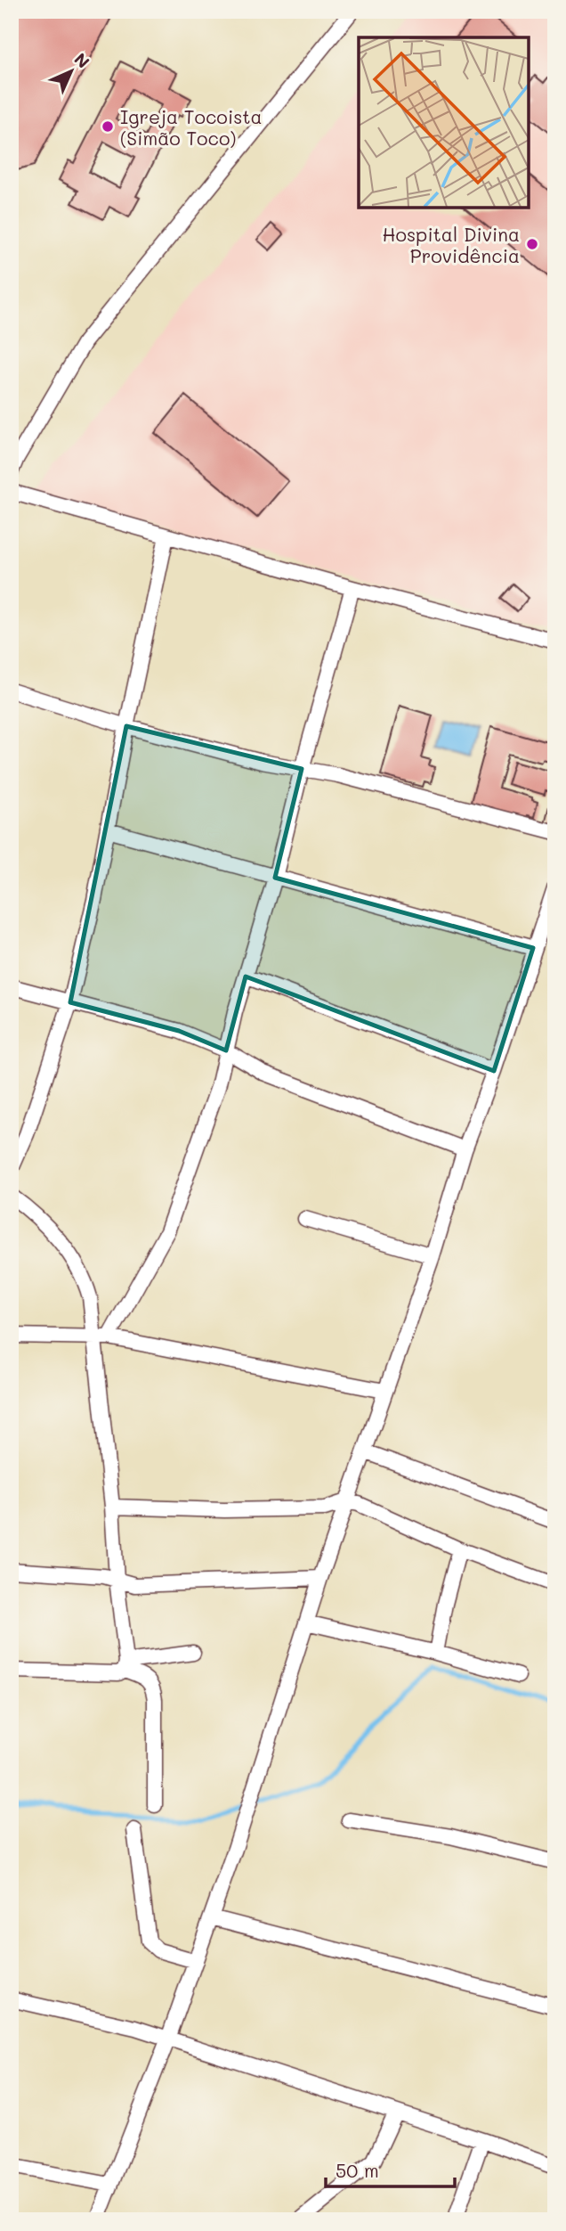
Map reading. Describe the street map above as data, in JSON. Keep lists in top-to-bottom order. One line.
{"places":["Igreja Tocoista (Simão Toco)","Hospital Divina Providência"],"scale_bar":"50 m","north":"top right"}
